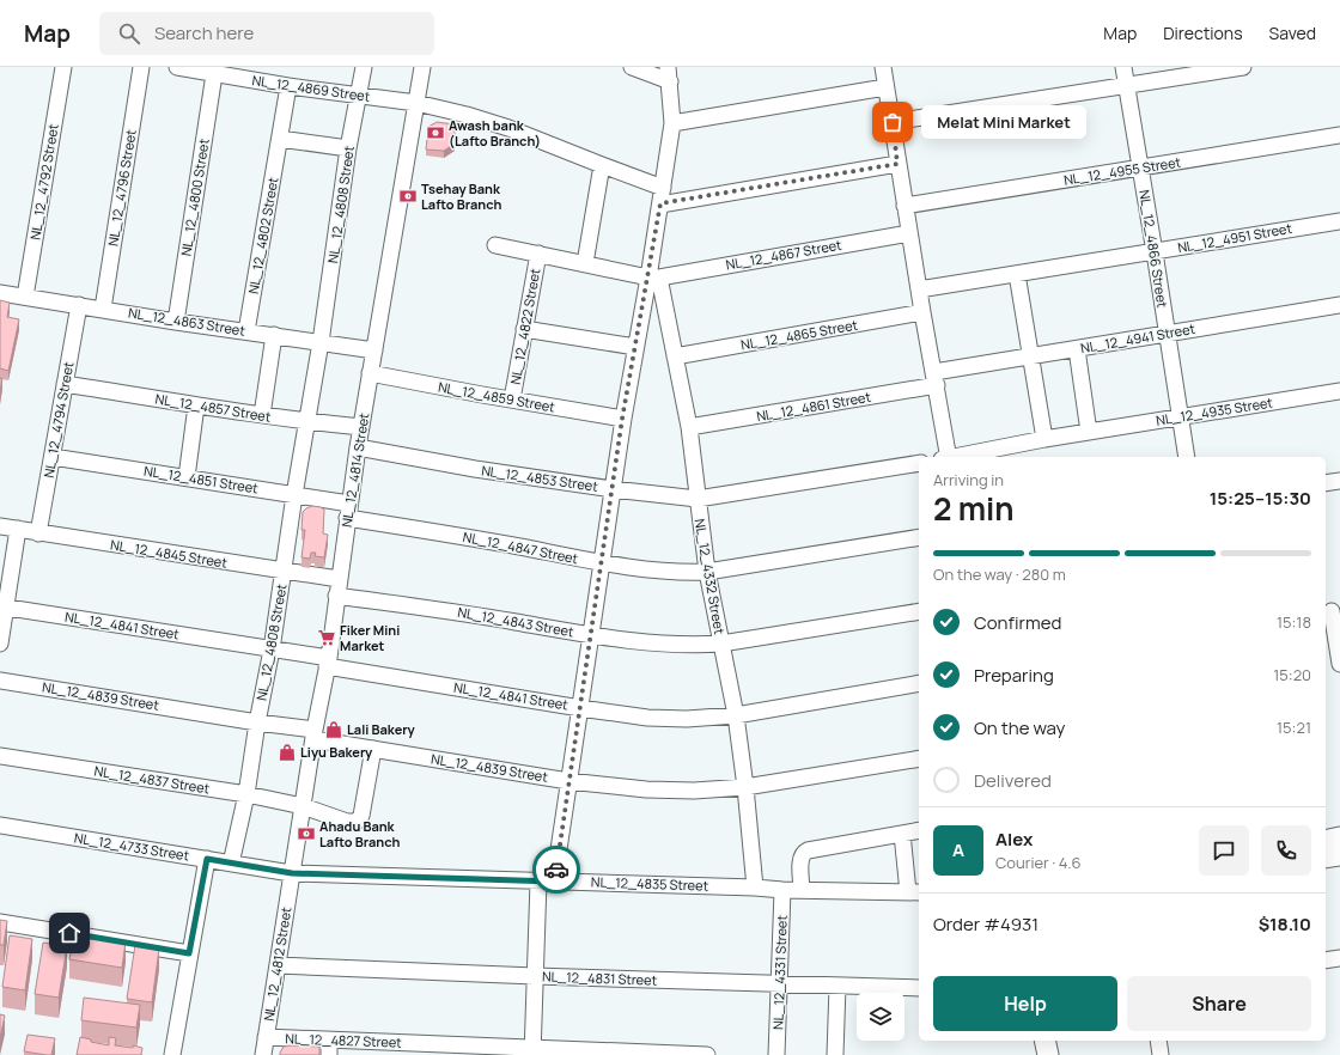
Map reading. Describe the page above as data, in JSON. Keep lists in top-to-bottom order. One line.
{"streets":{"street":["NL_12_4869 Street","NL_12_4955 Street","NL_12_4792 Street","NL_12_4796 Street","NL_12_4800 Street","NL_12_4808 Street","NL_12_4802 Street","NL_12_4951 Street","NL_12_4866 Street","NL_12_4867 Street","NL_12_4863 Street","NL_12_4822 Street","NL_12_4865 Street","NL_12_4941 Street","NL_12_4859 Street","NL_12_4861 Street","NL_12_4857 Street","NL_12_4935 Street","NL_12_4794 Street","NL_12_4814 Street","NL_12_4853 Street","NL_12_4851 Street","NL_12_4847 Street","NL_12_4845 Street","NL_12_4332 Street","NL_12_4843 Street","NL_12_4841 Street","NL_12_4839 Street","NL_12_4837 Street","NL_12_4733 Street","NL_12_4835 Street","NL_12_4812 Street","NL_12_4331 Street","NL_12_4831 Street","NL_12_4827 Street"]},"crossings":[["NL_12_4869 Street","NL_12_4800 Street"],["NL_12_4869 Street","NL_12_4808 Street"],["NL_12_4869 Street","NL_12_4802 Street"],["NL_12_4869 Street","NL_12_4814 Street"],["NL_12_4955 Street","NL_12_4866 Street"],["NL_12_4792 Street","NL_12_4863 Street"],["NL_12_4796 Street","NL_12_4863 Street"],["NL_12_4800 Street","NL_12_4863 Street"],["NL_12_4808 Street","NL_12_4863 Street"],["NL_12_4808 Street","NL_12_4857 Street"],["NL_12_4808 Street","NL_12_4851 Street"],["NL_12_4808 Street","NL_12_4845 Street"],["NL_12_4808 Street","NL_12_4841 Street"],["NL_12_4808 Street","NL_12_4839 Street"],["NL_12_4808 Street","NL_12_4837 Street"],["NL_12_4808 Street","NL_12_4733 Street"],["NL_12_4802 Street","NL_12_4863 Street"],["NL_12_4951 Street","NL_12_4866 Street"],["NL_12_4866 Street","NL_12_4941 Street"],["NL_12_4866 Street","NL_12_4935 Street"],["NL_12_4867 Street","NL_12_4822 Street"],["NL_12_4867 Street","NL_12_4332 Street"],["NL_12_4863 Street","NL_12_4794 Street"],["NL_12_4863 Street","NL_12_4814 Street"],["NL_12_4822 Street","NL_12_4859 Street"],["NL_12_4865 Street","NL_12_4332 Street"],["NL_12_4941 Street","NL_12_4861 Street"],["NL_12_4859 Street","NL_12_4814 Street"],["NL_12_4861 Street","NL_12_4332 Street"],["NL_12_4857 Street","NL_12_4794 Street"],["NL_12_4857 Street","NL_12_4814 Street"],["NL_12_4794 Street","NL_12_4851 Street"],["NL_12_4794 Street","NL_12_4845 Street"],["NL_12_4814 Street","NL_12_4853 Street"],["NL_12_4814 Street","NL_12_4851 Street"],["NL_12_4814 Street","NL_12_4847 Street"],["NL_12_4814 Street","NL_12_4845 Street"],["NL_12_4814 Street","NL_12_4843 Street"],["NL_12_4814 Street","NL_12_4841 Street"],["NL_12_4814 Street","NL_12_4839 Street"],["NL_12_4814 Street","NL_12_4837 Street"],["NL_12_4814 Street","NL_12_4733 Street"],["NL_12_4814 Street","NL_12_4835 Street"],["NL_12_4814 Street","NL_12_4812 Street"],["NL_12_4853 Street","NL_12_4332 Street"],["NL_12_4851 Street","NL_12_4847 Street"],["NL_12_4847 Street","NL_12_4332 Street"],["NL_12_4332 Street","NL_12_4843 Street"],["NL_12_4332 Street","NL_12_4841 Street"],["NL_12_4332 Street","NL_12_4839 Street"],["NL_12_4332 Street","NL_12_4835 Street"],["NL_12_4839 Street","NL_12_4837 Street"],["NL_12_4733 Street","NL_12_4835 Street"],["NL_12_4733 Street","NL_12_4812 Street"],["NL_12_4835 Street","NL_12_4812 Street"],["NL_12_4835 Street","NL_12_4331 Street"],["NL_12_4812 Street","NL_12_4831 Street"],["NL_12_4812 Street","NL_12_4827 Street"],["NL_12_4331 Street","NL_12_4831 Street"]],"places":{"other":["Melat Mini Market"],"bank":["Awash bank (Lafto Branch)","Tsehay Bank Lafto Branch","Ahadu Bank Lafto Branch"],"supermarket":["Fiker Mini Market"],"shop":["Lali Bakery","Liyu Bakery"]},"page":{"header":"Map","search":"Search here","nav":["Map","Directions","Saved"],"bubble":"Melat Mini Market","heading":["2 min","Arriving in","15:25–15:30"],"panel":["Alex","Courier · 4.6","Order #4931","$18.10"],"bar":"On the way · 280 m","list":[["Confirmed","15:18"],["Preparing","15:20"],["On the way","15:21"],"Delivered"],"round":"A","buttons":["Help","Share"]}}
